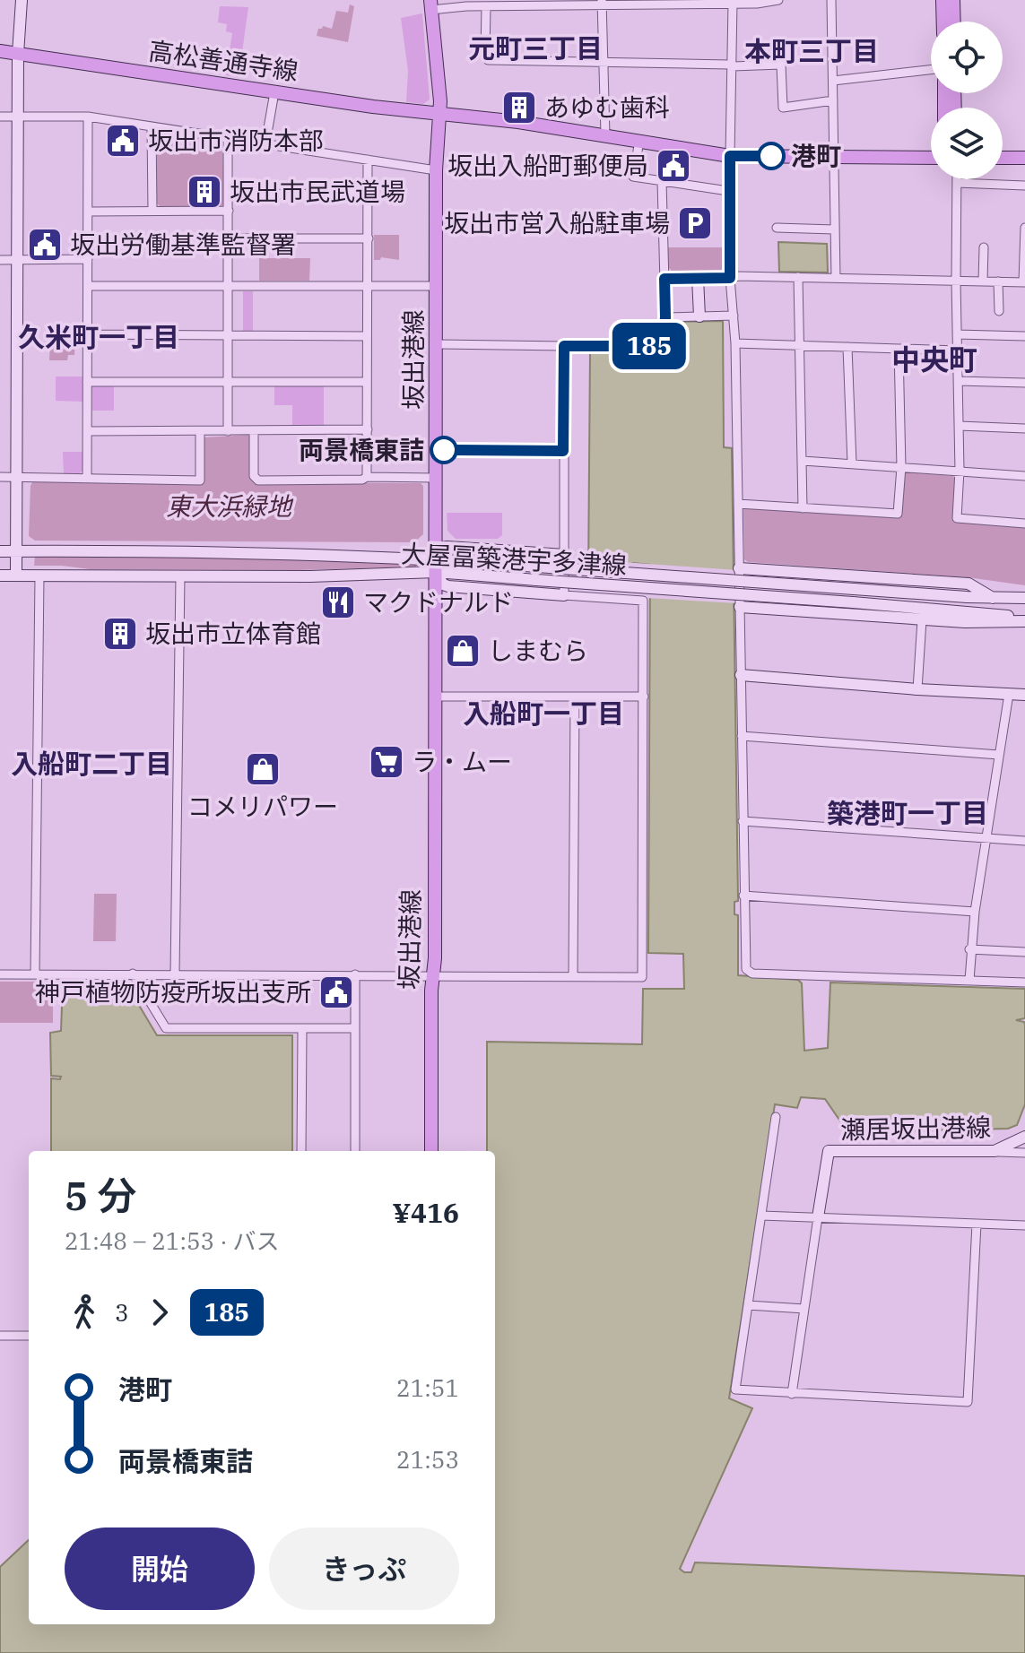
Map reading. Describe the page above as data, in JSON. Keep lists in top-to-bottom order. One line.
{"streets":{"main road":["高松善通寺線","坂出港線","大屋冨築港宇多津線","瀬居坂出港線"]},"crossings":[["高松善通寺線","坂出港線"],["坂出港線","大屋冨築港宇多津線"]],"districts":["元町三丁目","本町三丁目","久米町一丁目","中央町","入船町一丁目","入船町二丁目","築港町一丁目"],"parks":["東大浜緑地"],"places":{"building":["あゆむ歯科","坂出市民武道場","坂出市立体育館"],"public building":["坂出市消防本部","坂出入船町郵便局","坂出労働基準監督署","神戸植物防疫所坂出支所"],"other":["港町","両景橋東詰"],"parking":["坂出市営入船駐車場"],"restaurant":["マクドナルド"],"shop":["しまむら","コメリパワー"],"supermarket":["ラ・ムー"]},"lines":["bus line 185"],"page":{"on_map":"185","heading":["5 分","21:48 – 21:53 · バス","¥416"],"legs":["3","185"],"list":[{"name":"港町","value":"21:51"},{"name":"両景橋東詰","value":"21:53"}],"buttons":["開始","きっぷ"]}}
